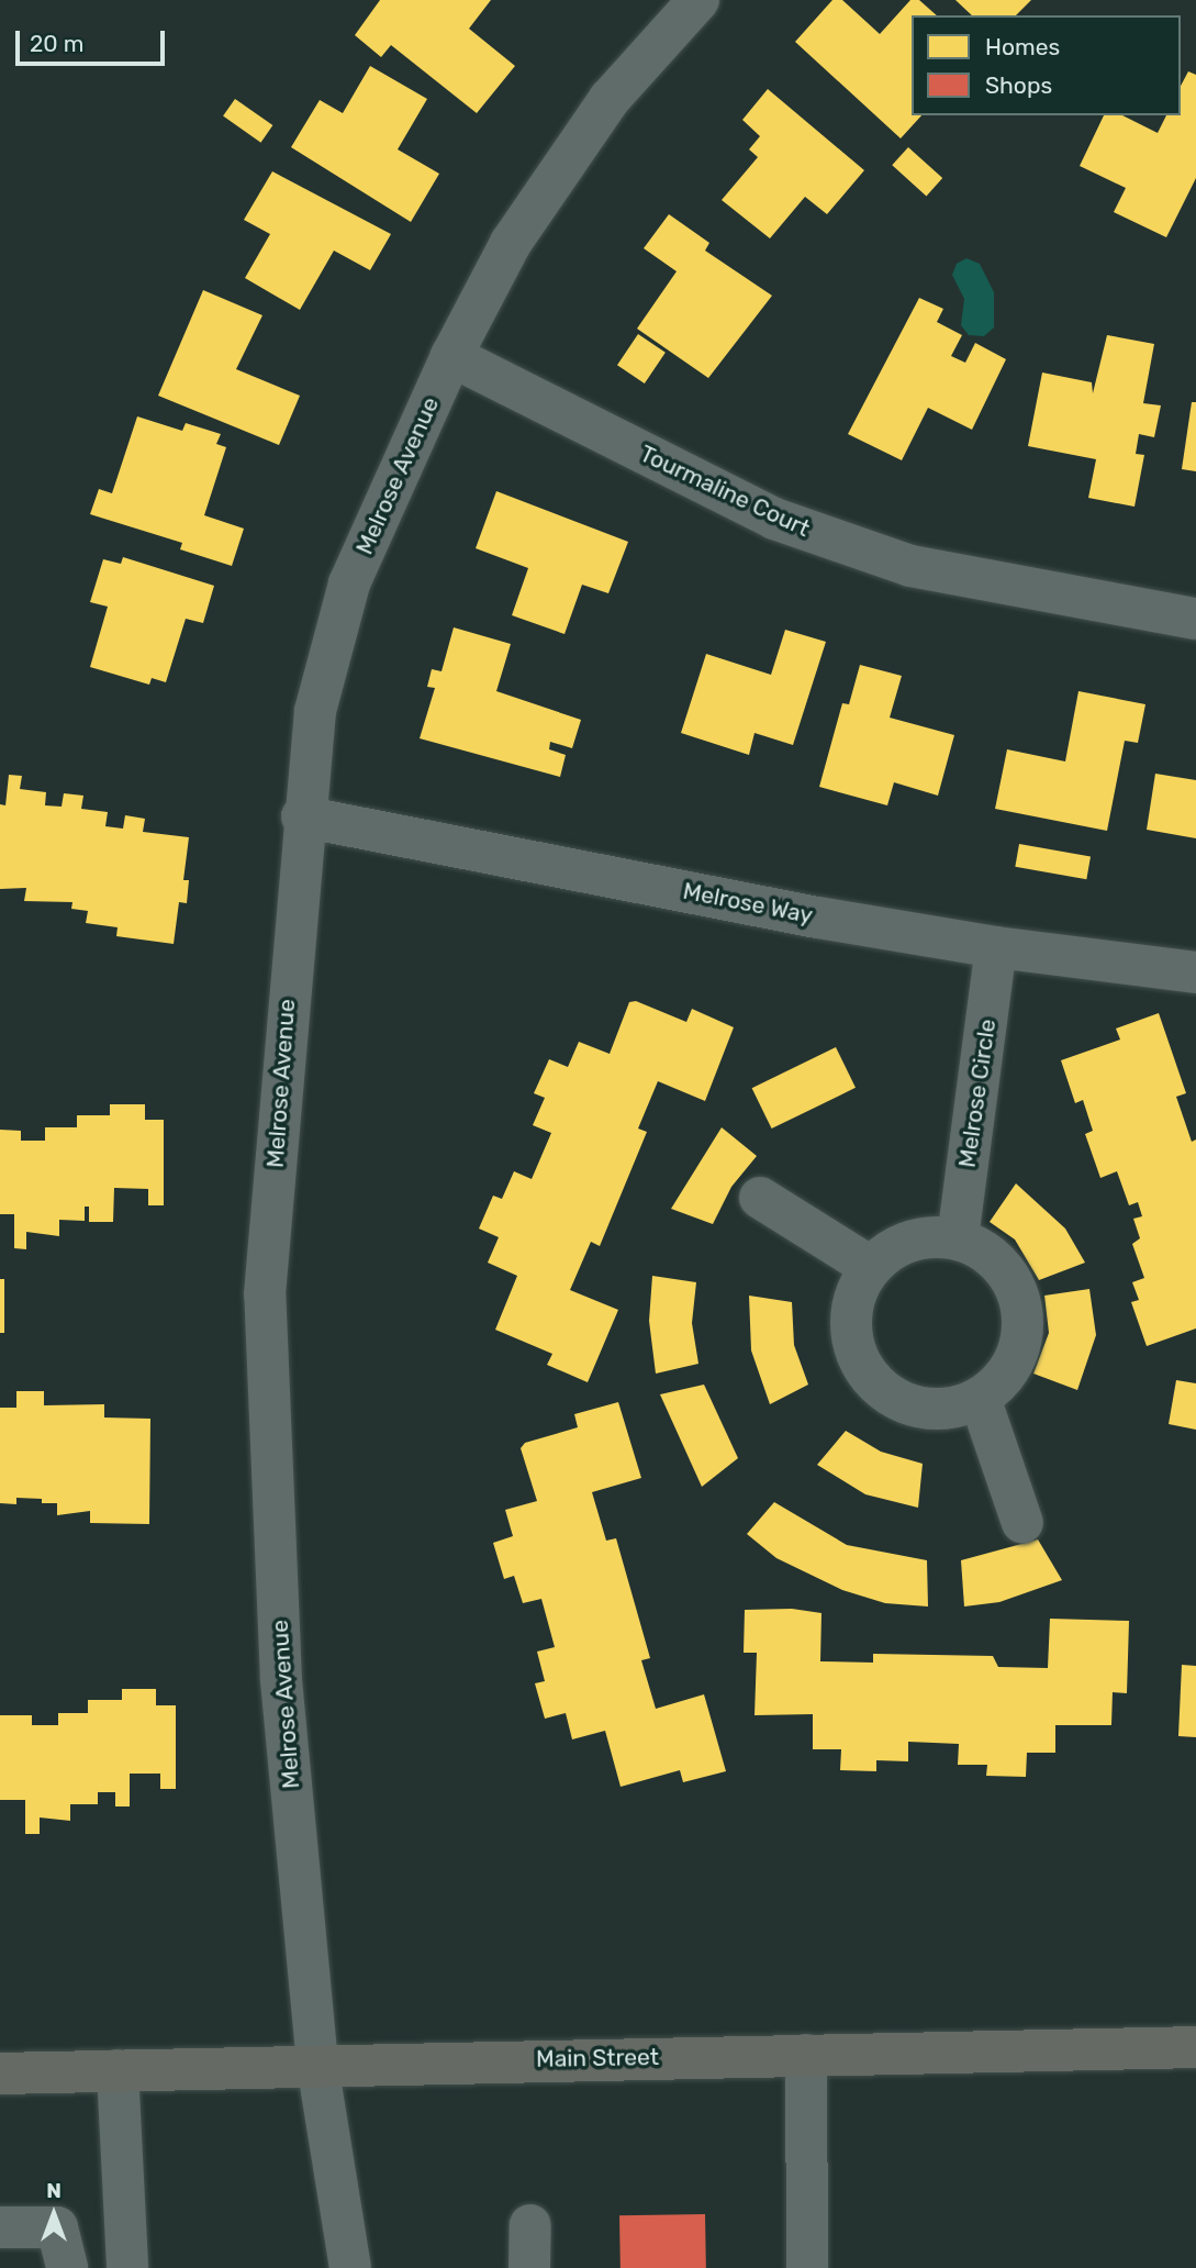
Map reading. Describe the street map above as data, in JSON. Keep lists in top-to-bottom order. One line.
{"streets":{"main road":["Main Street"],"street":["Melrose Avenue","Tourmaline Court","Melrose Way","Melrose Circle"]},"crossings":[["Melrose Avenue","Tourmaline Court"],["Melrose Avenue","Melrose Way"],["Melrose Avenue","Main Street"],["Melrose Way","Melrose Circle"]],"legend":["Homes","Shops"],"scale_bar":"20 m","north":"top"}
